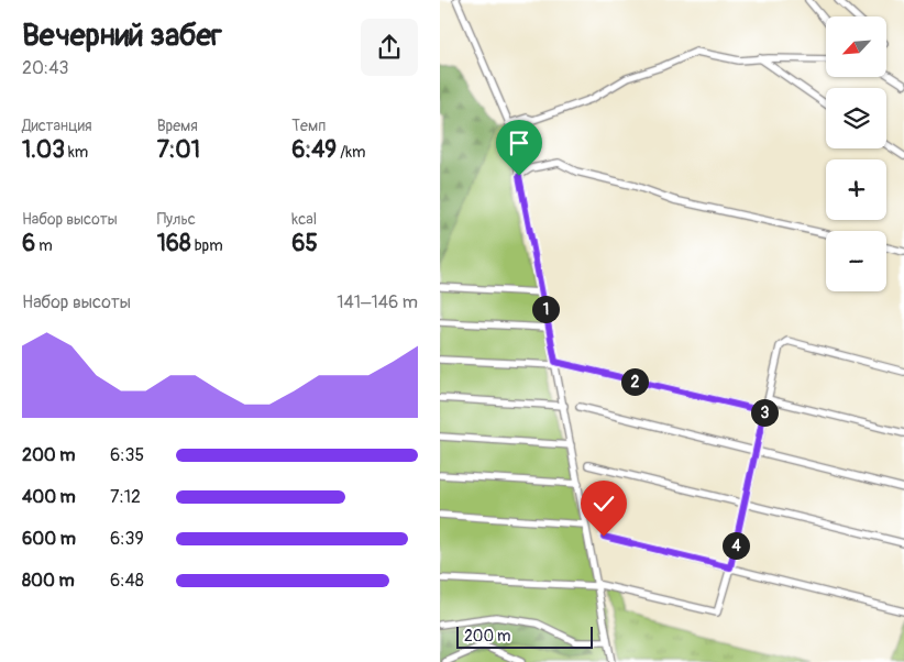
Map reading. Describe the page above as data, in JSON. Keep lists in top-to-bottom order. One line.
{"scale_bar":"200 m","north":"bottom left","page":{"heading":["Вечерний забег","20:43"],"map_buttons":["+","−"],"stats":[["Дистанция","1.03 km"],["Время","7:01"],["Темп","6:49 /km"],["Набор высоты","6 m"],["Пульс","168 bpm"],["kcal","65"]],"chart":["Набор высоты","141–146 m"],"pins":["1","2","3","4"],"list":[{"name":"200 m","note":"6:35"},{"name":"400 m","note":"7:12"},{"name":"600 m","note":"6:39"},{"name":"800 m","note":"6:48"}],"scale":"200 m"}}
